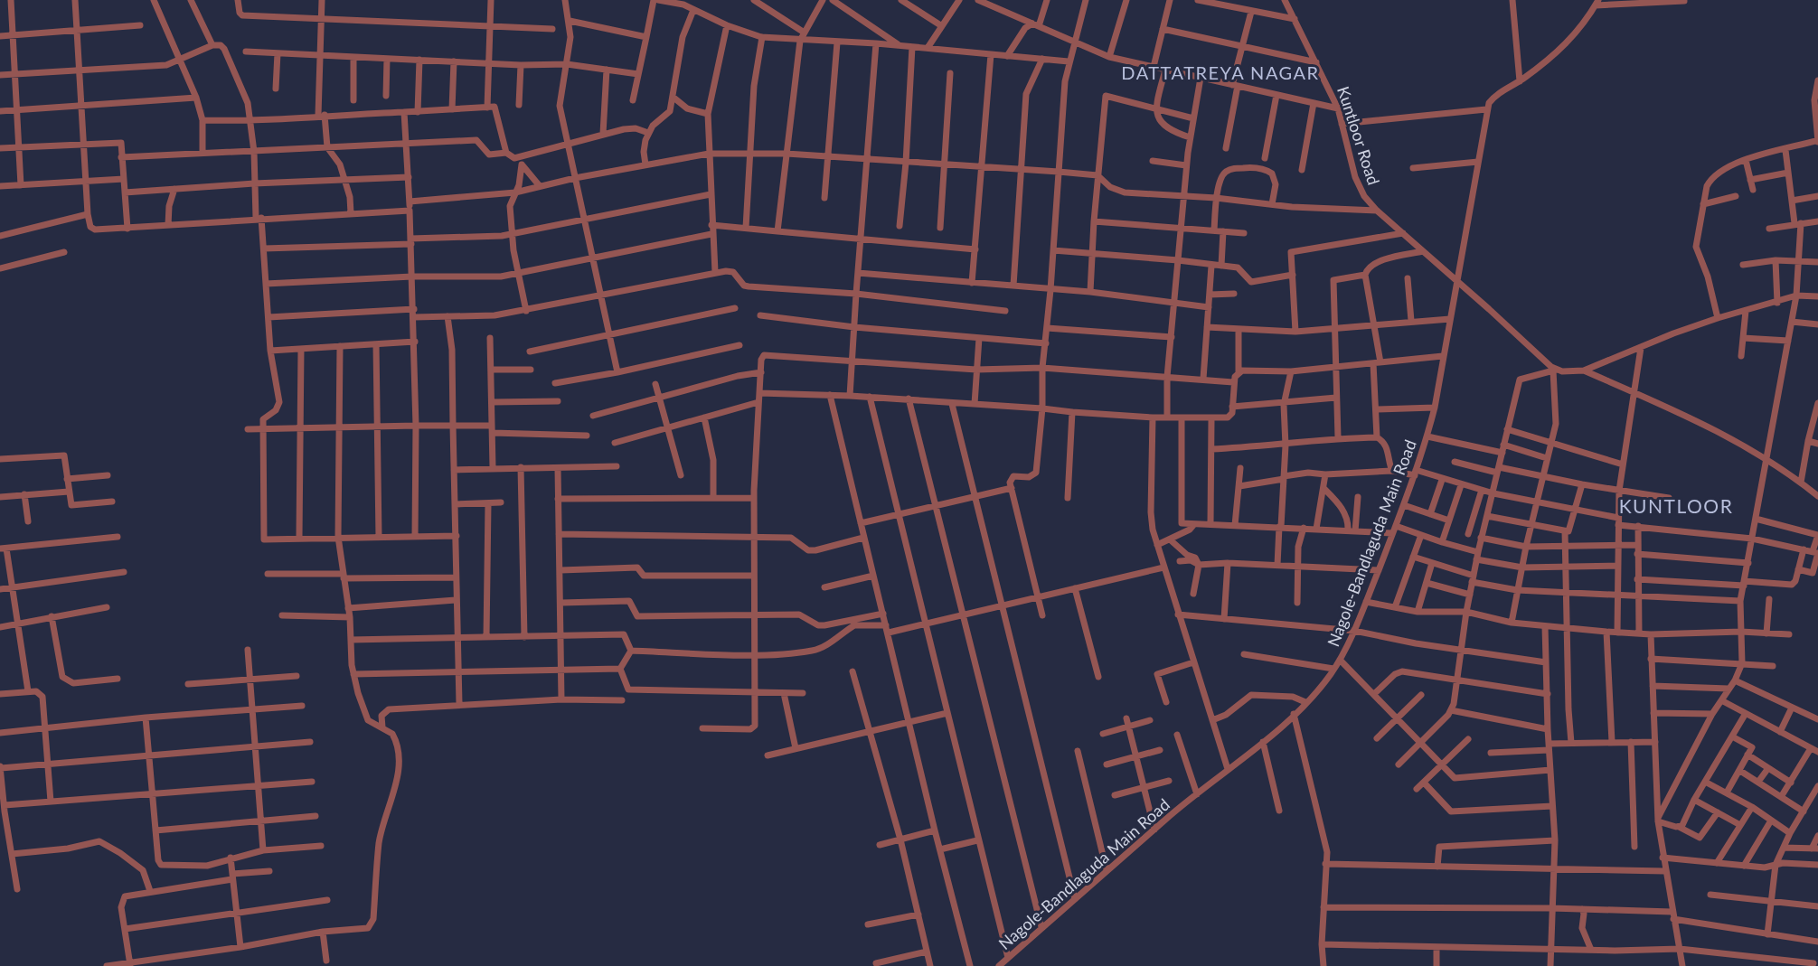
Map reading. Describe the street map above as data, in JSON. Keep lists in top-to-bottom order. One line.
{"streets":{"street":["Kuntloor Road","Nagole-Bandlaguda Main Road"]},"crossings":[["Kuntloor Road","Nagole-Bandlaguda Main Road"]],"districts":["DATTATREYA NAGAR","KUNTLOOR"]}
